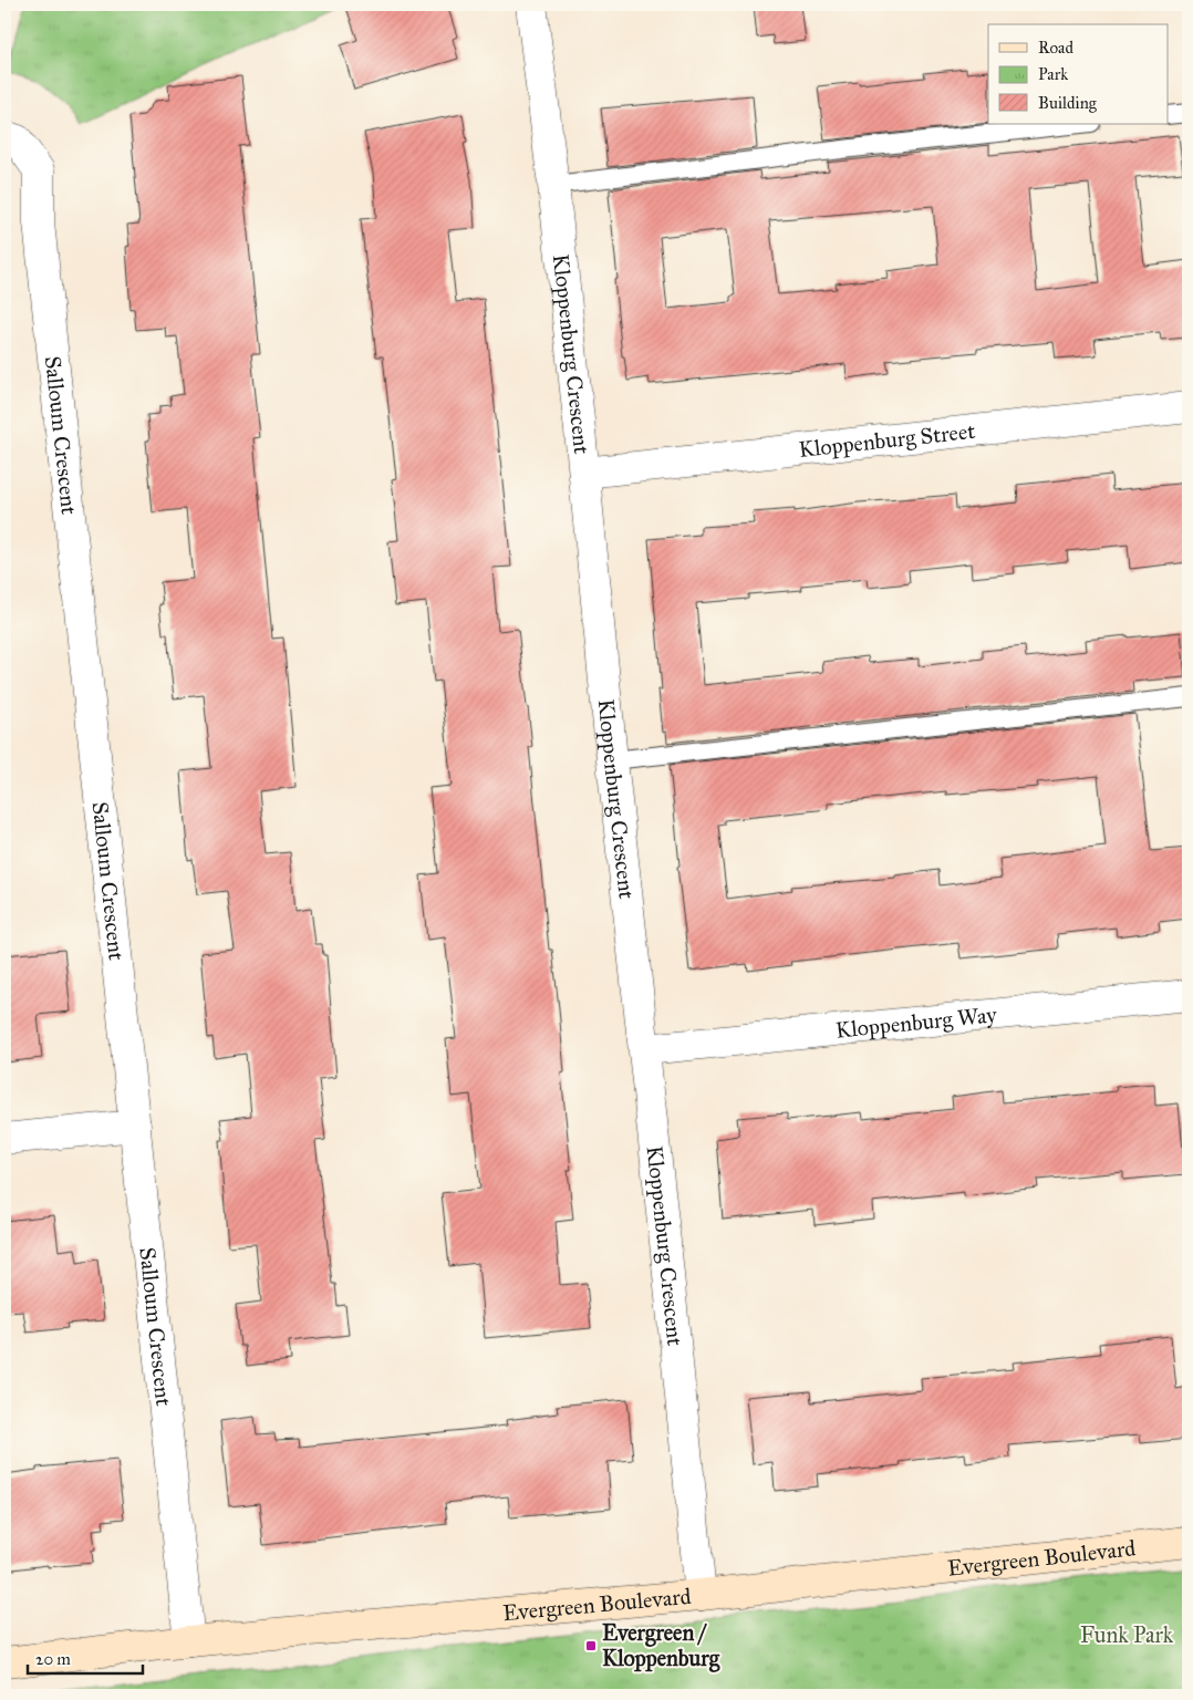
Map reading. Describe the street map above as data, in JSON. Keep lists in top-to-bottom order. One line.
{"streets":{"street":["Kloppenburg Crescent","Salloum Crescent","Kloppenburg Street","Kloppenburg Way","Evergreen Boulevard"]},"crossings":[["Kloppenburg Crescent","Kloppenburg Street"],["Kloppenburg Crescent","Kloppenburg Way"],["Kloppenburg Crescent","Evergreen Boulevard"],["Salloum Crescent","Evergreen Boulevard"]],"parks":["Funk Park"],"places":{"transit":["Evergreen / Kloppenburg"]},"legend":["Road","Park","Building"],"scale_bar":"20 m"}
